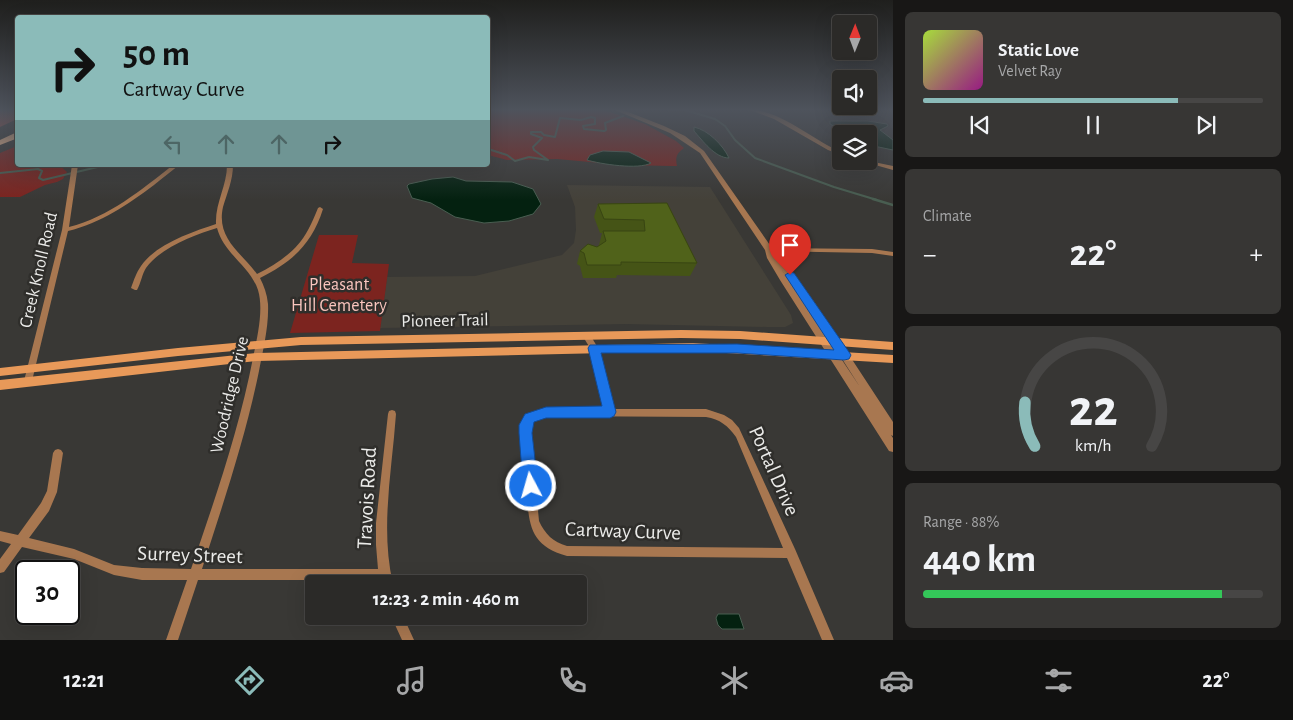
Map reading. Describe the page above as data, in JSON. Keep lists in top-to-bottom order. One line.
{"streets":{"main road":["Pioneer Trail"],"street":["Creek Knoll Road","Woodridge Drive","Portal Drive","Travois Road","Cartway Curve","Surrey Street"]},"crossings":[["Creek Knoll Road","Pioneer Trail"],["Pioneer Trail","Woodridge Drive"],["Woodridge Drive","Surrey Street"],["Portal Drive","Cartway Curve"]],"parks":["Pleasant Hill Cemetery"],"north":"top","page":{"turn":["50 m","Cartway Curve"],"song":["Static Love","Velvet Ray"],"tile":["Climate",["Range · 88%","440 km"]],"heat":["−","22°","+"],"limit":"30","trip":"12:23 · 2 min · 460 m","tabs":["12:21","22°"],"gauge":["22","km/h"]}}
